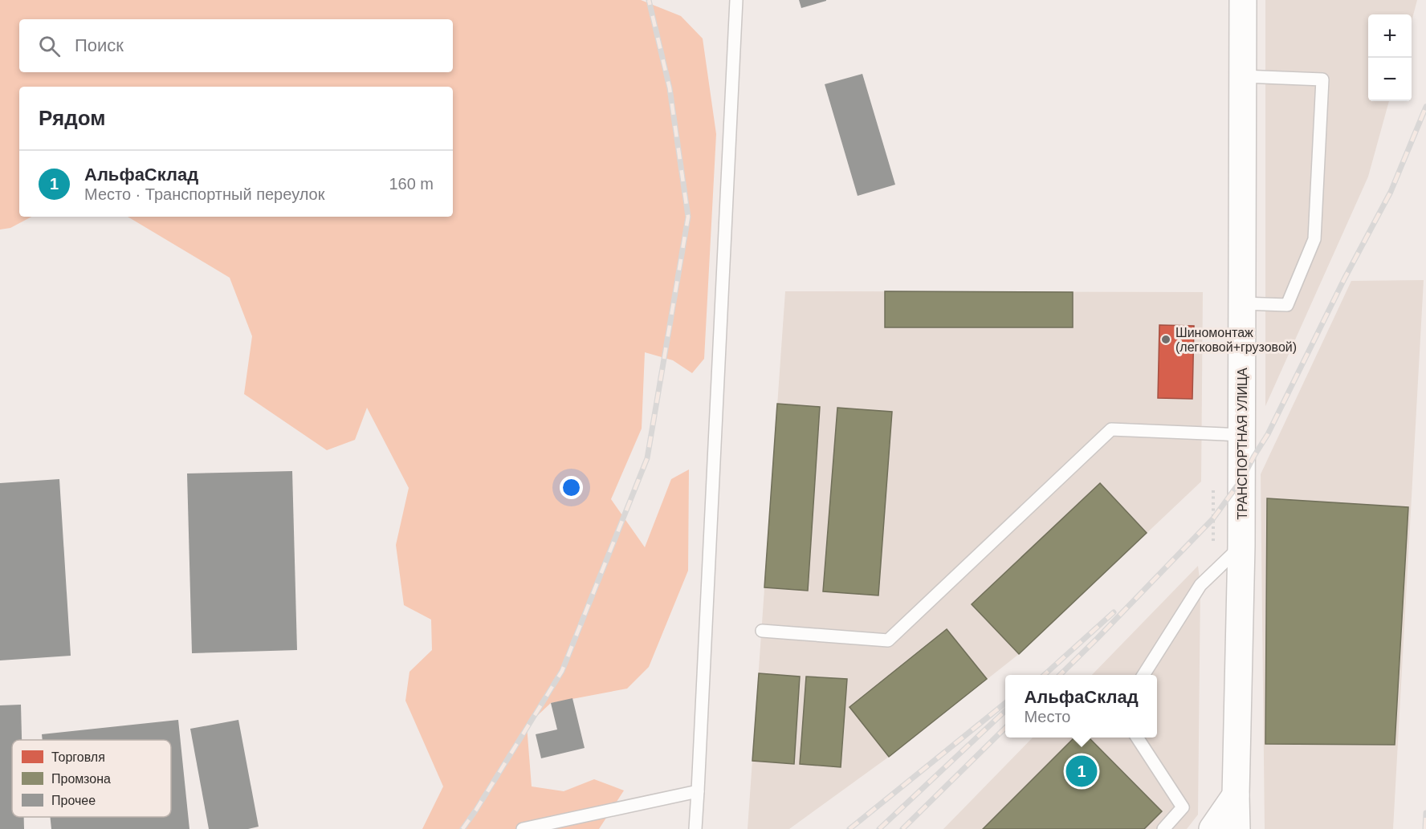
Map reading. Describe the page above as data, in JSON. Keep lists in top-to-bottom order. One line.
{"streets":{"street":["ТРАНСПОРТНАЯ УЛИЦА"]},"places":["Шиномонтаж (легковой+грузовой)"],"legend":["Торговля","Промзона","Прочее"],"page":{"map_buttons":["+","−"],"search":"Поиск","heading":"Рядом","list":[{"mark":"1","name":"АльфаСклад","note":"Место · Транспортный переулок","value":"160 m"}],"popup":["АльфаСклад","Место"],"pins":"1"}}
